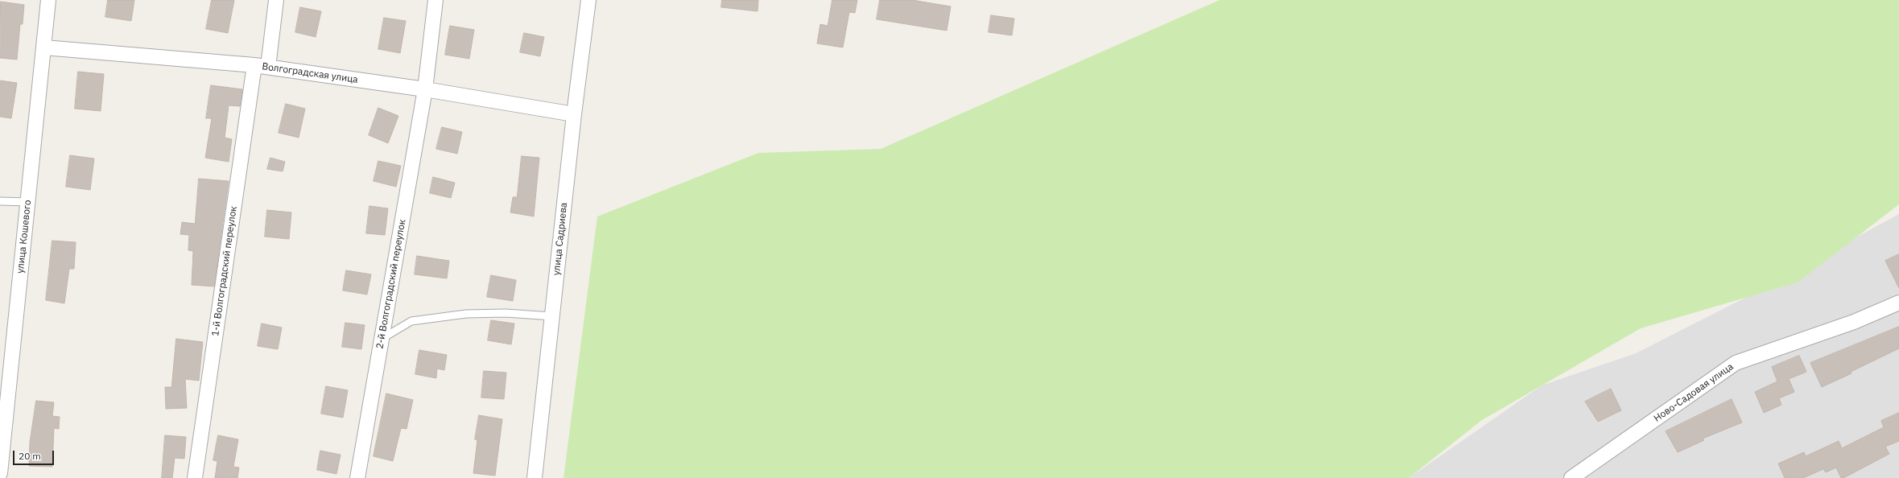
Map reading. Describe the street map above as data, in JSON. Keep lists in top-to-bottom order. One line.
{"streets":{"street":["Волгоградская улица","улица Кошевого","улица Садриева","1-й Волгоградский переулок","2-й Волгоградский переулок","Ново-Садовая улица"]},"crossings":[["Волгоградская улица","улица Кошевого"],["Волгоградская улица","улица Садриева"],["Волгоградская улица","1-й Волгоградский переулок"],["Волгоградская улица","2-й Волгоградский переулок"]],"scale_bar":"20 m"}
